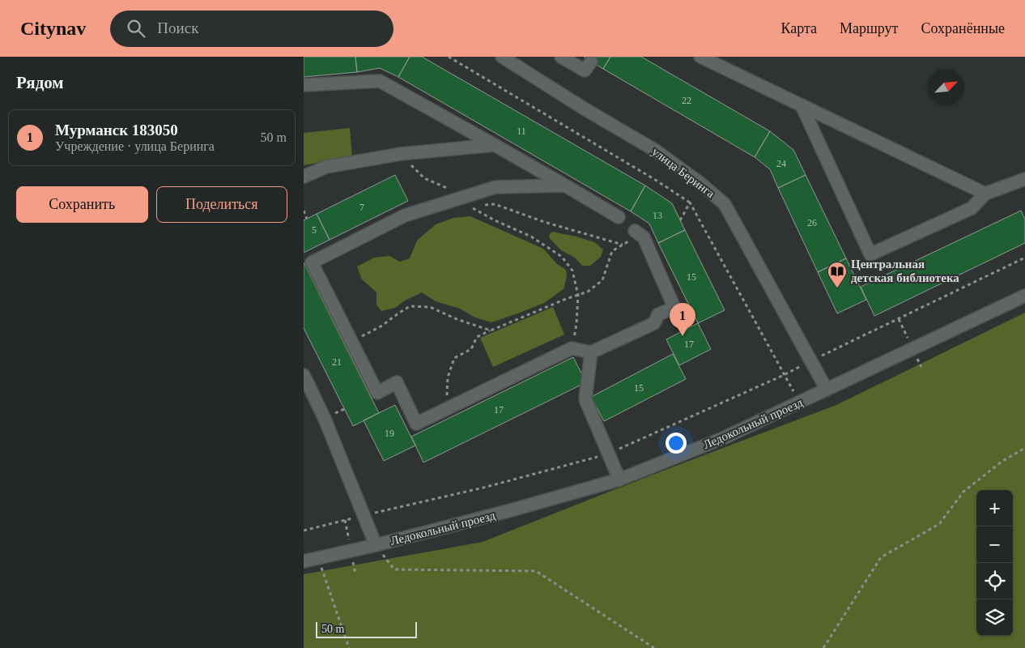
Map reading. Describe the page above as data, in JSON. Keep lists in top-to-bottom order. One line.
{"streets":{"street":["улица Беринга","Ледокольный проезд"]},"crossings":[["улица Беринга","Ледокольный проезд"]],"places":{"library":["Центральная детская библиотека"]},"house_numbers":["22","11","24","7","13","26","5","15","17","21","15","17","19"],"scale_bar":"50 m","north":"top right","page":{"header":"Citynav","search":"Поиск","nav":["Карта","Маршрут","Сохранённые"],"heading":"Рядом","list":[{"mark":"1","name":"Мурманск 183050","note":"Учреждение · улица Беринга","value":"50 m"}],"buttons":["Сохранить","Поделиться"],"pins":"1","map_buttons":["+","−"],"scale":"50 m"}}
